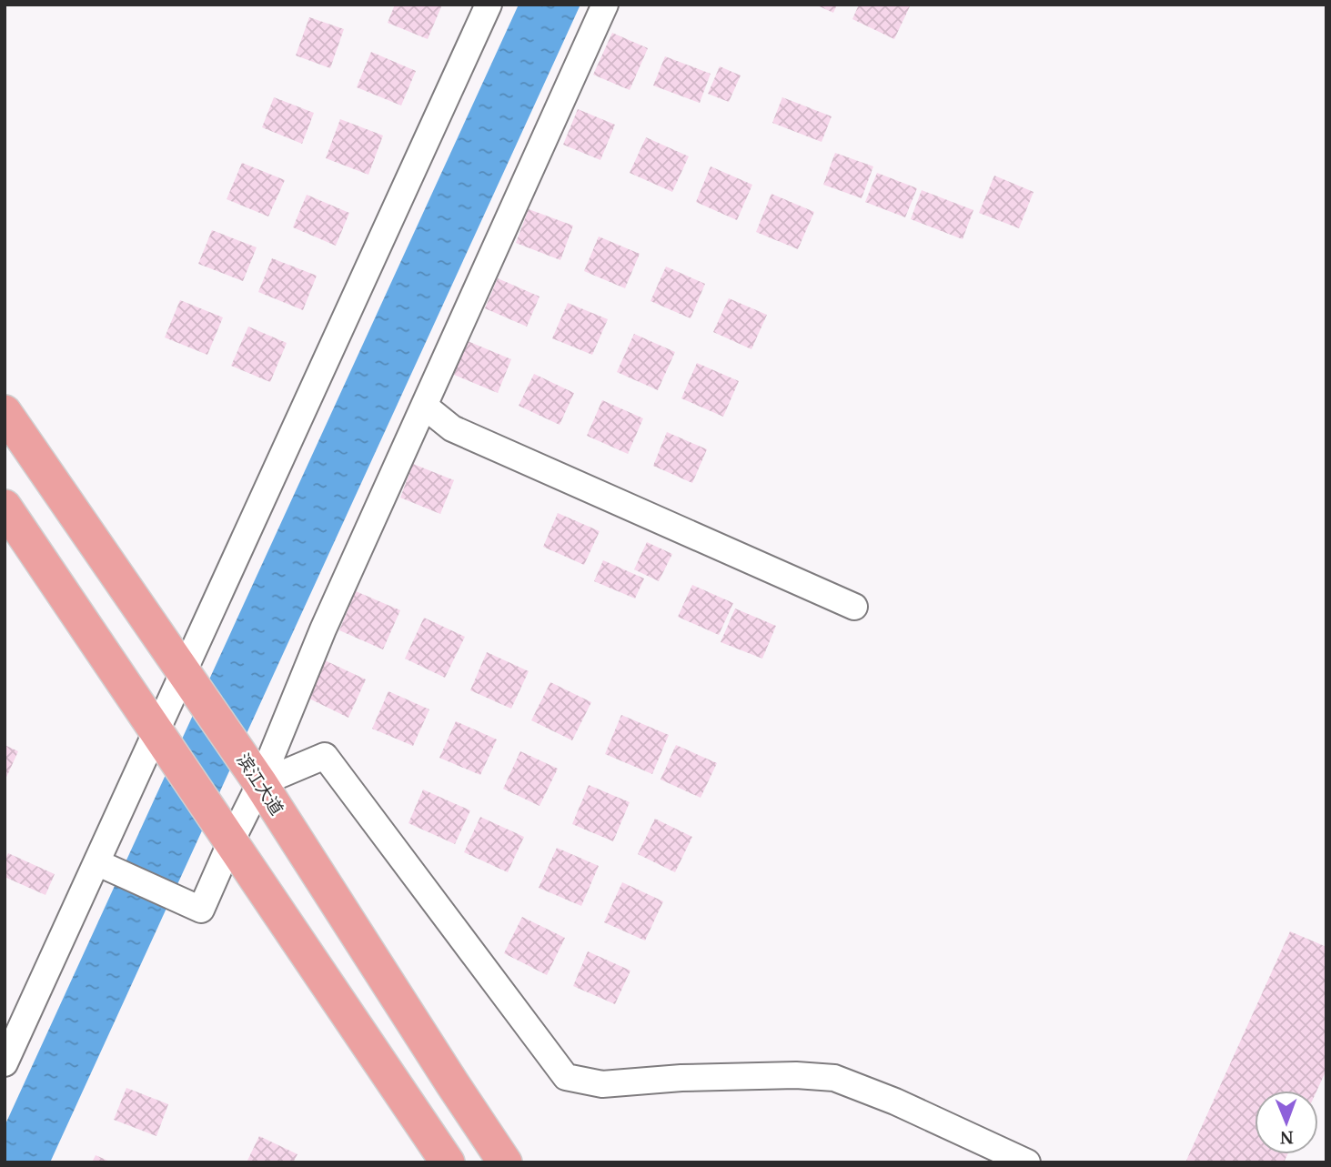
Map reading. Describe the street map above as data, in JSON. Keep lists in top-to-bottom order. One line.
{"streets":{"main road":["滨江大道"]},"north":"bottom"}
